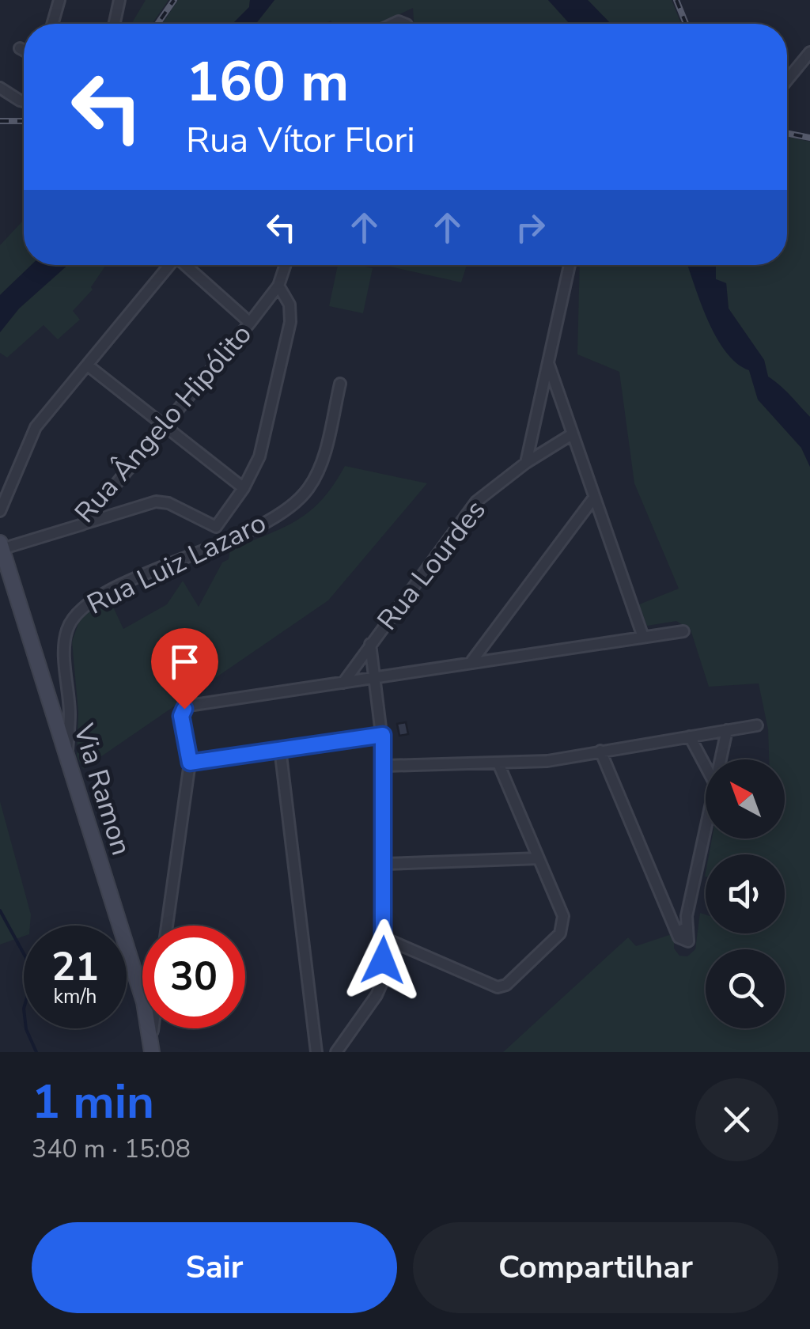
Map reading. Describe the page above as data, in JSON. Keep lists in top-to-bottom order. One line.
{"streets":{"main road":["Via Ramon"],"street":["Rua Ângelo Hipólito","Rua Luiz Lazaro","Rua Lourdes"]},"crossings":[["Rua Ângelo Hipólito","Via Ramon"],["Rua Luiz Lazaro","Via Ramon"]],"north":"top left","page":{"turn":["160 m","Rua Vítor Flori"],"speed":"21 km/h","limit":"30","heading":["1 min","340 m · 15:08"],"buttons":["Sair","Compartilhar"]}}
